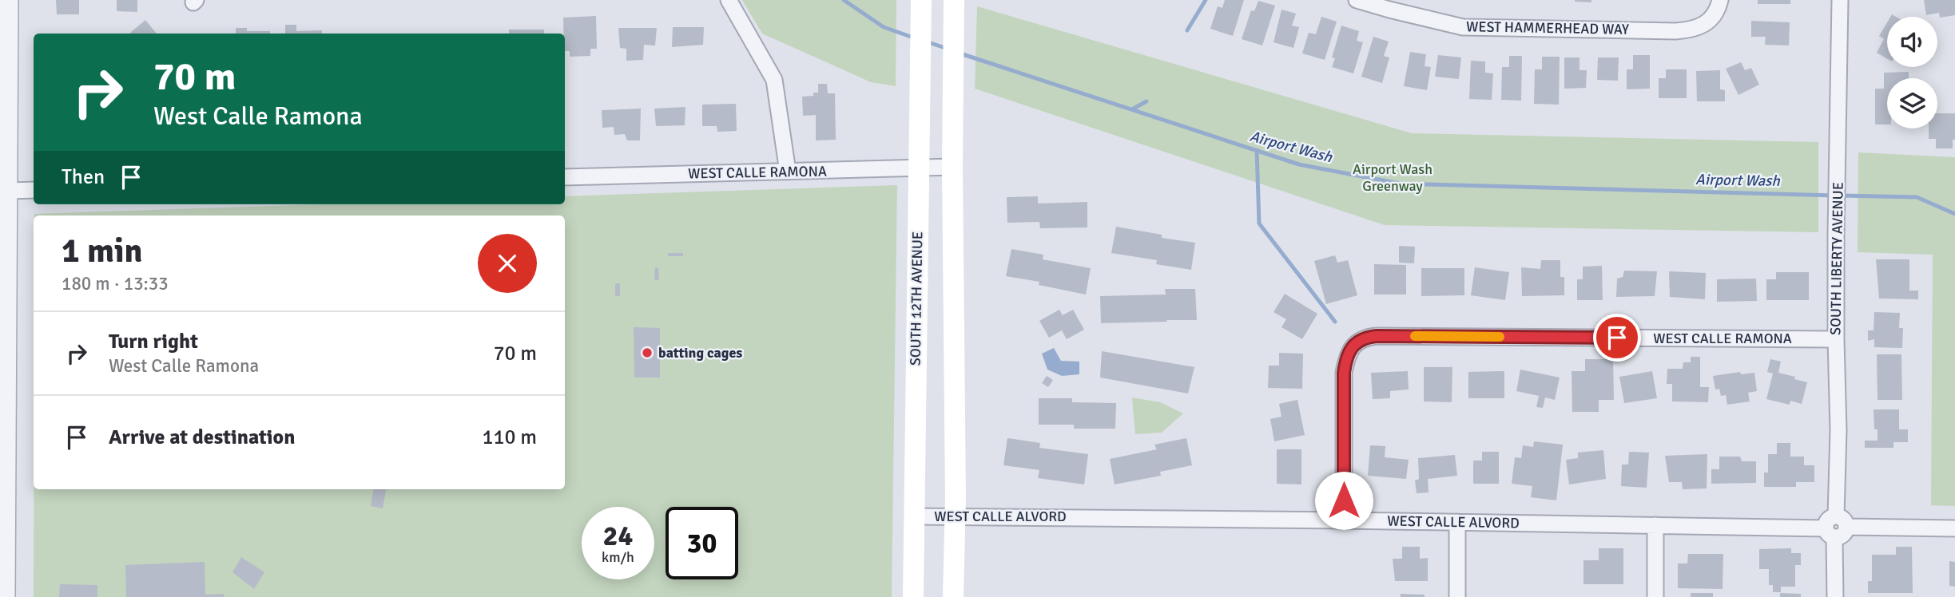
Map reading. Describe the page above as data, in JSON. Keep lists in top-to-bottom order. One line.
{"streets":{"main road":["SOUTH 12TH AVENUE"],"street":["WEST HAMMERHEAD WAY","WEST CALLE RAMONA","SOUTH LIBERTY AVENUE","WEST CALLE ALVORD"]},"crossings":[["WEST CALLE RAMONA","SOUTH LIBERTY AVENUE"],["WEST CALLE RAMONA","SOUTH 12TH AVENUE"],["WEST CALLE RAMONA","WEST CALLE ALVORD"],["SOUTH LIBERTY AVENUE","WEST CALLE ALVORD"],["SOUTH 12TH AVENUE","WEST CALLE ALVORD"]],"water":["Airport Wash"],"parks":["Airport Wash Greenway"],"places":["batting cages"],"page":{"turn":["70 m","West Calle Ramona"],"then":"Then","heading":["1 min","180 m · 13:33"],"list":[{"name":"Turn right","note":"West Calle Ramona","value":"70 m"},{"name":"Arrive at destination","value":"110 m"}],"speed":"24 km/h","limit":"30"}}
